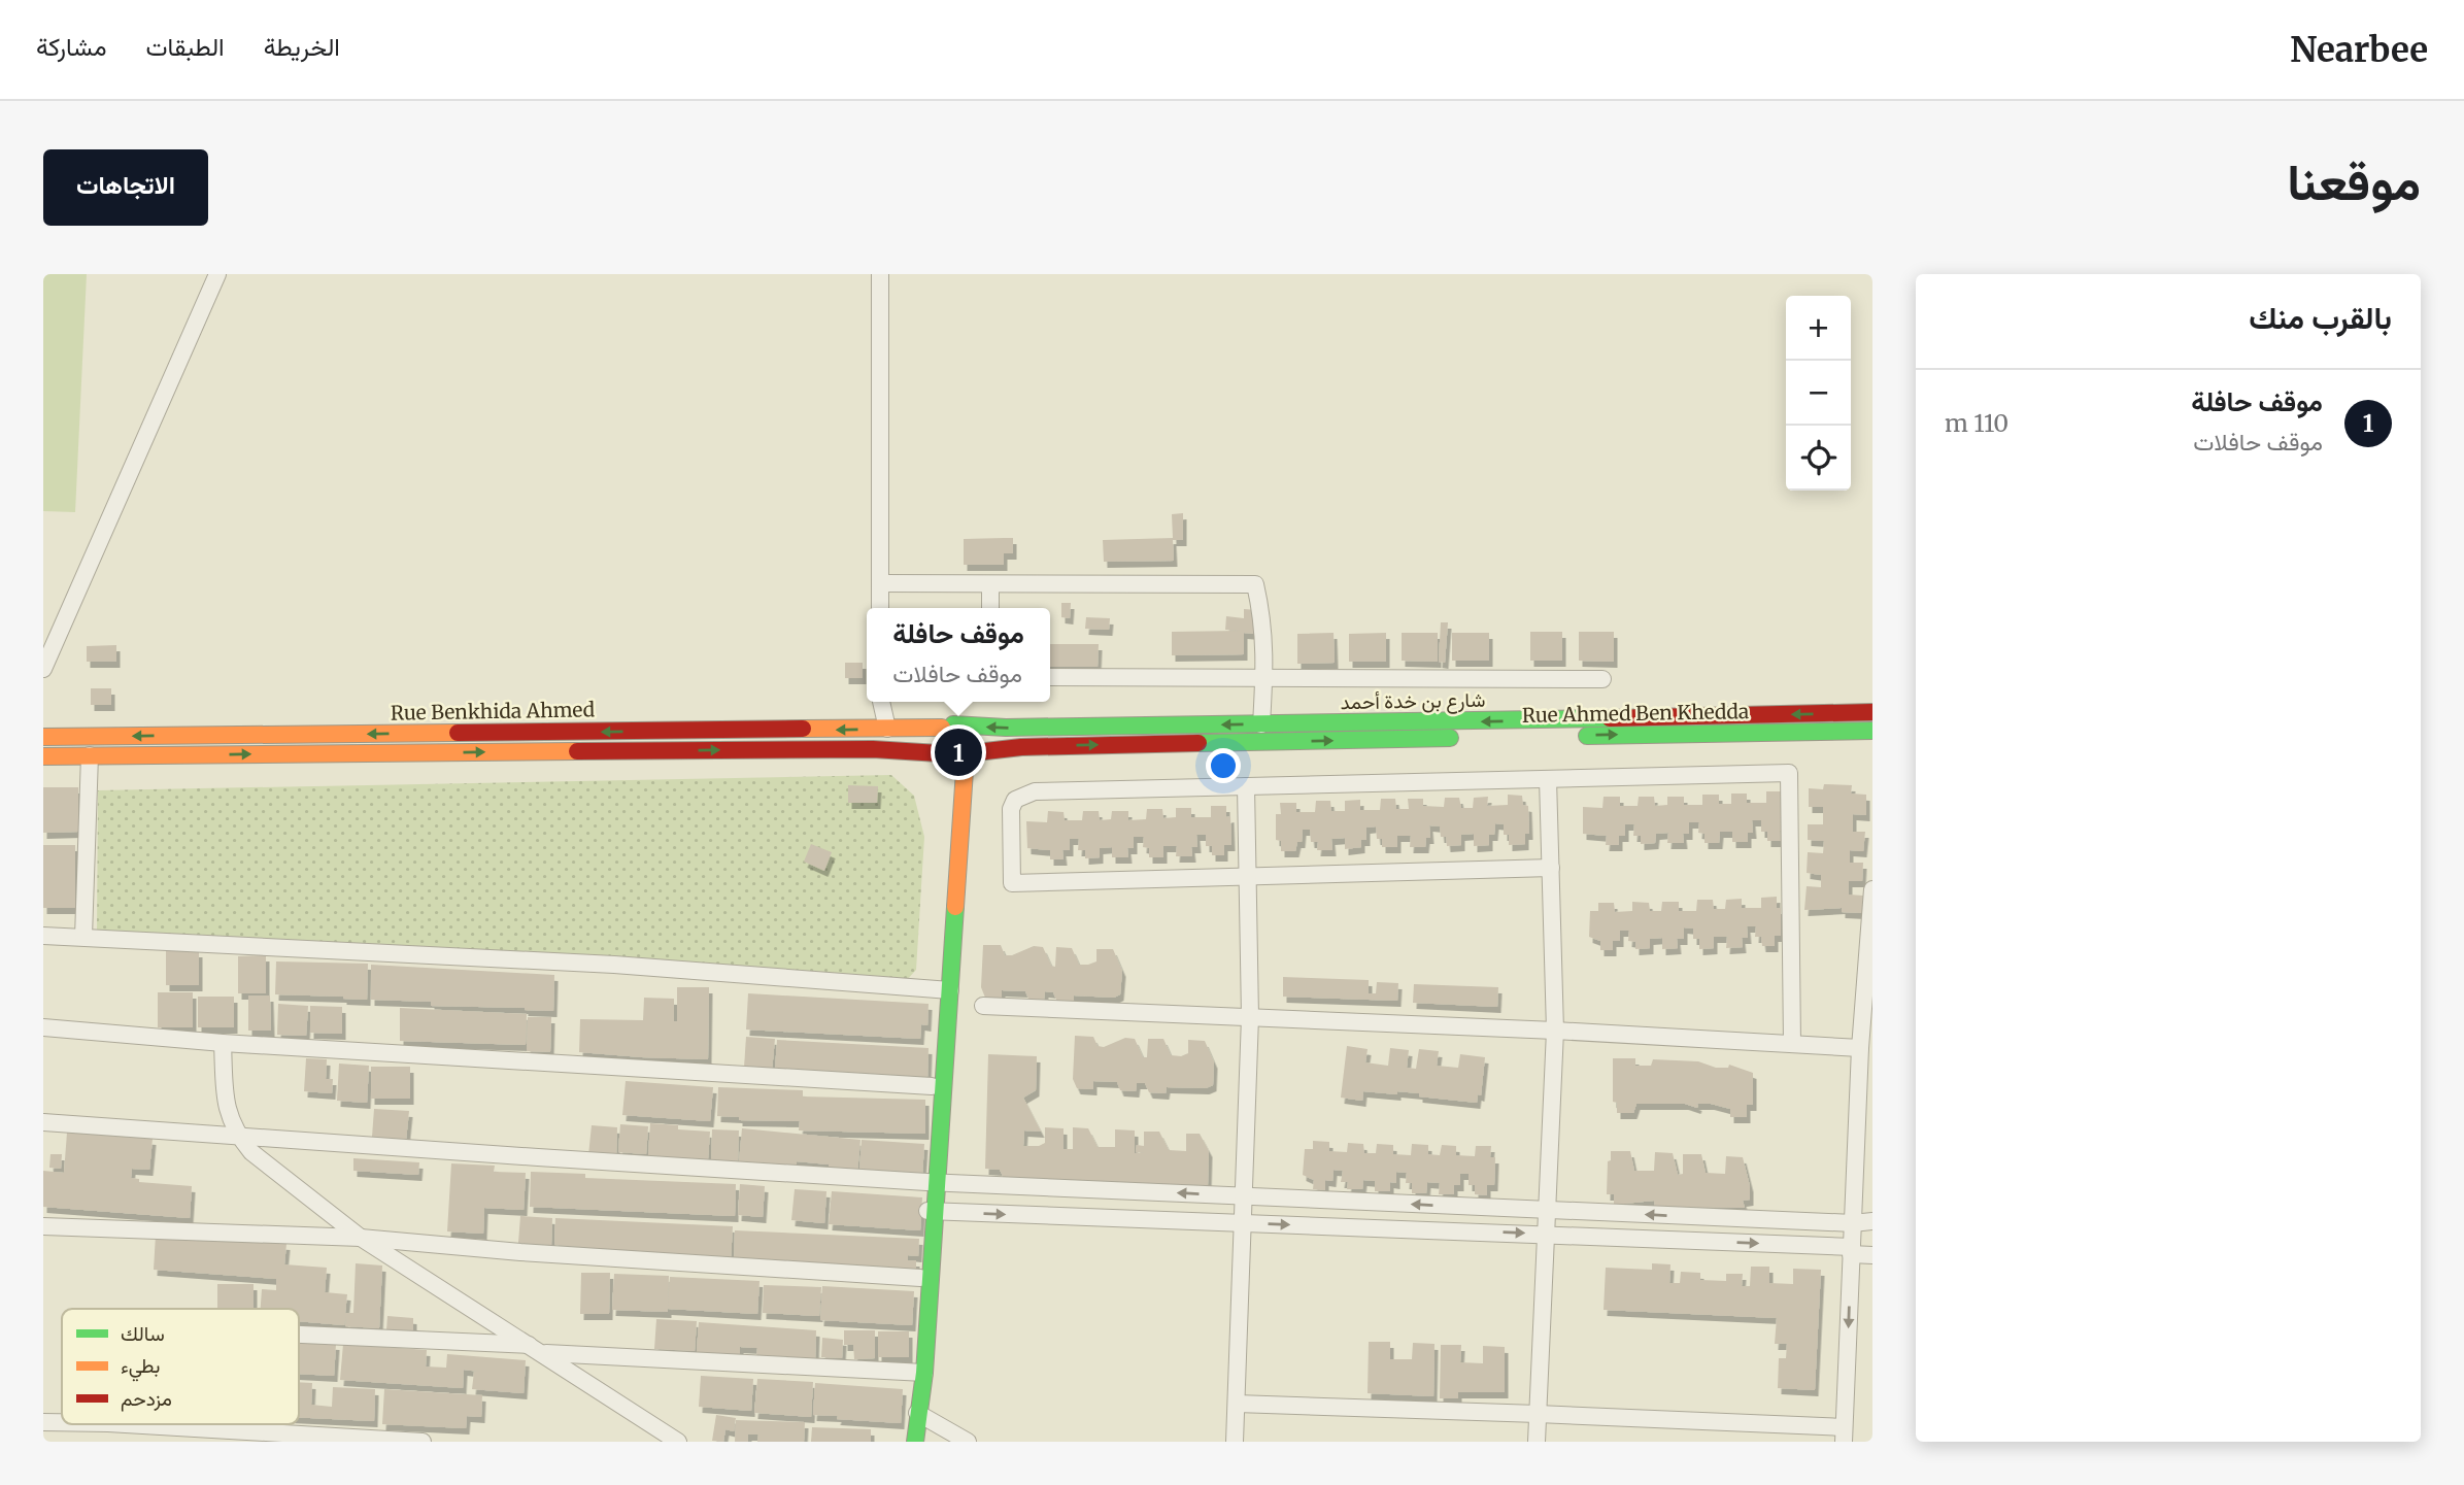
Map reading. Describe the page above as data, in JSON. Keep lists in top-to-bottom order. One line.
{"streets":{"main road":["شارع بن خدة أحمد","Rue Benkhida Ahmed","Rue Ahmed Ben Khedda"]},"crossings":[["شارع بن خدة أحمد","Rue Benkhida Ahmed"]],"one_way":["Rue Ahmed Ben Khedda"],"legend":["سالك","بطيء","مزدحم"],"page":{"header":"Nearbee","nav":["الخريطة","الطبقات","مشاركة"],"title":"موقعنا","buttons":"الاتجاهات","heading":"بالقرب منك","map_buttons":["+","−"],"list":[{"mark":"1","name":"موقف حافلة","note":"موقف حافلات","value":"110 m"}],"popup":["موقف حافلة","موقف حافلات"],"pins":"1"}}
